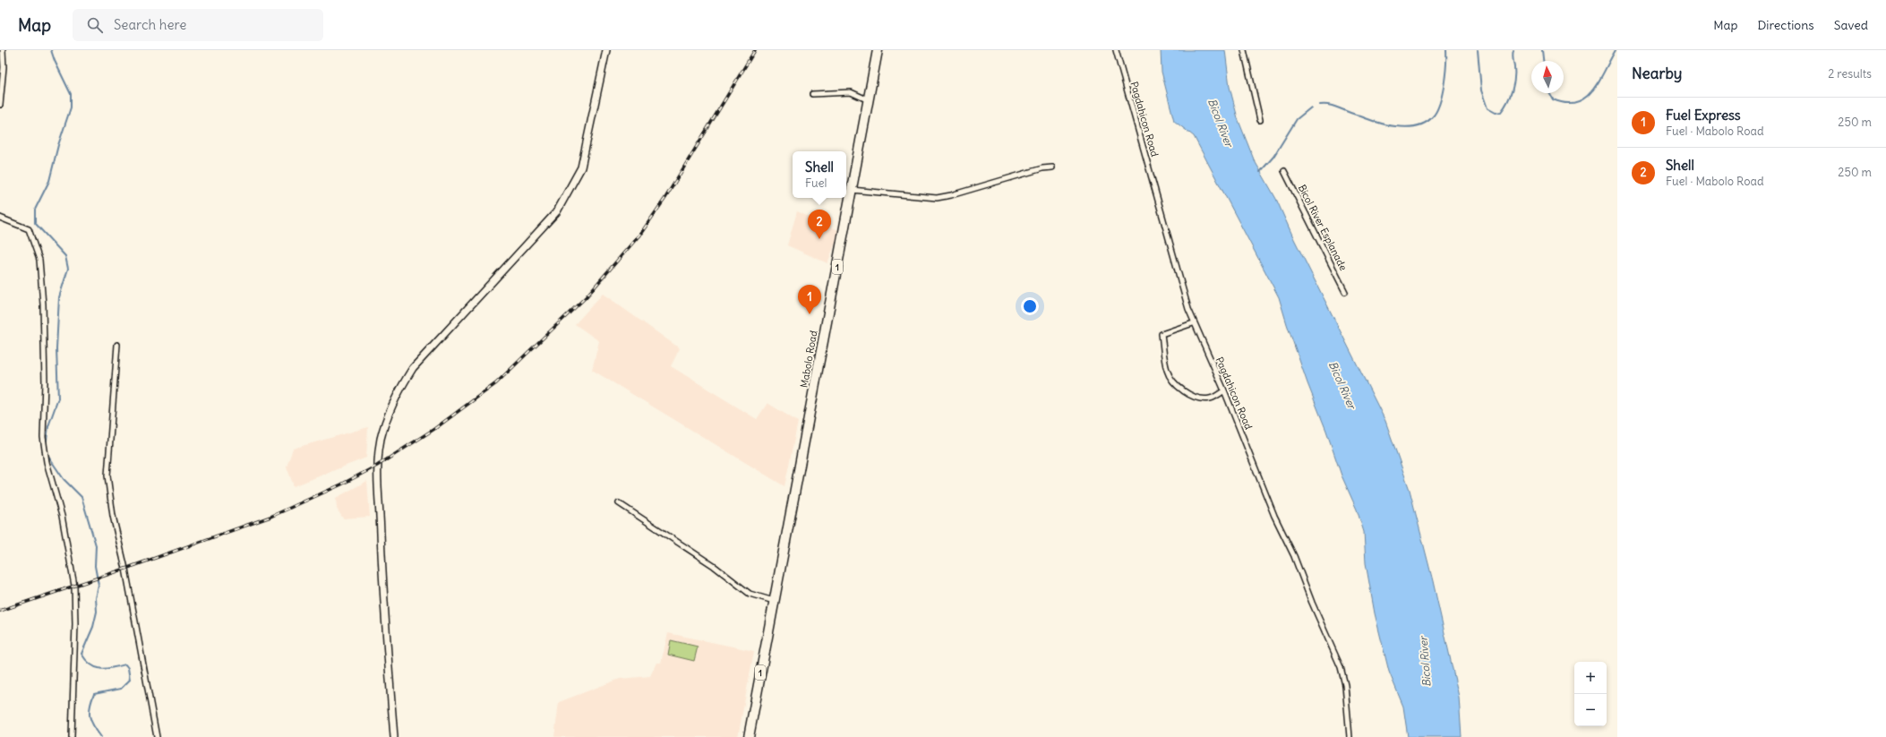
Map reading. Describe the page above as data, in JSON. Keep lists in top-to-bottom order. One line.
{"streets":{"highway":["1","Mabolo Road"],"street":["Pagdahicon Road","Bicol River Esplanade"]},"crossings":[["1","Mabolo Road"]],"water":["Bicol River"],"north":"top","page":{"header":"Map","search":"Search here","nav":["Map","Directions","Saved"],"heading":["Nearby","2 results"],"list":[{"mark":"1","name":"Fuel Express","note":"Fuel · Mabolo Road","value":"250 m"},{"mark":"2","name":"Shell","note":"Fuel · Mabolo Road","value":"250 m"}],"popup":["Shell","Fuel"],"pins":["2","1"],"map_buttons":["+","−"]}}
